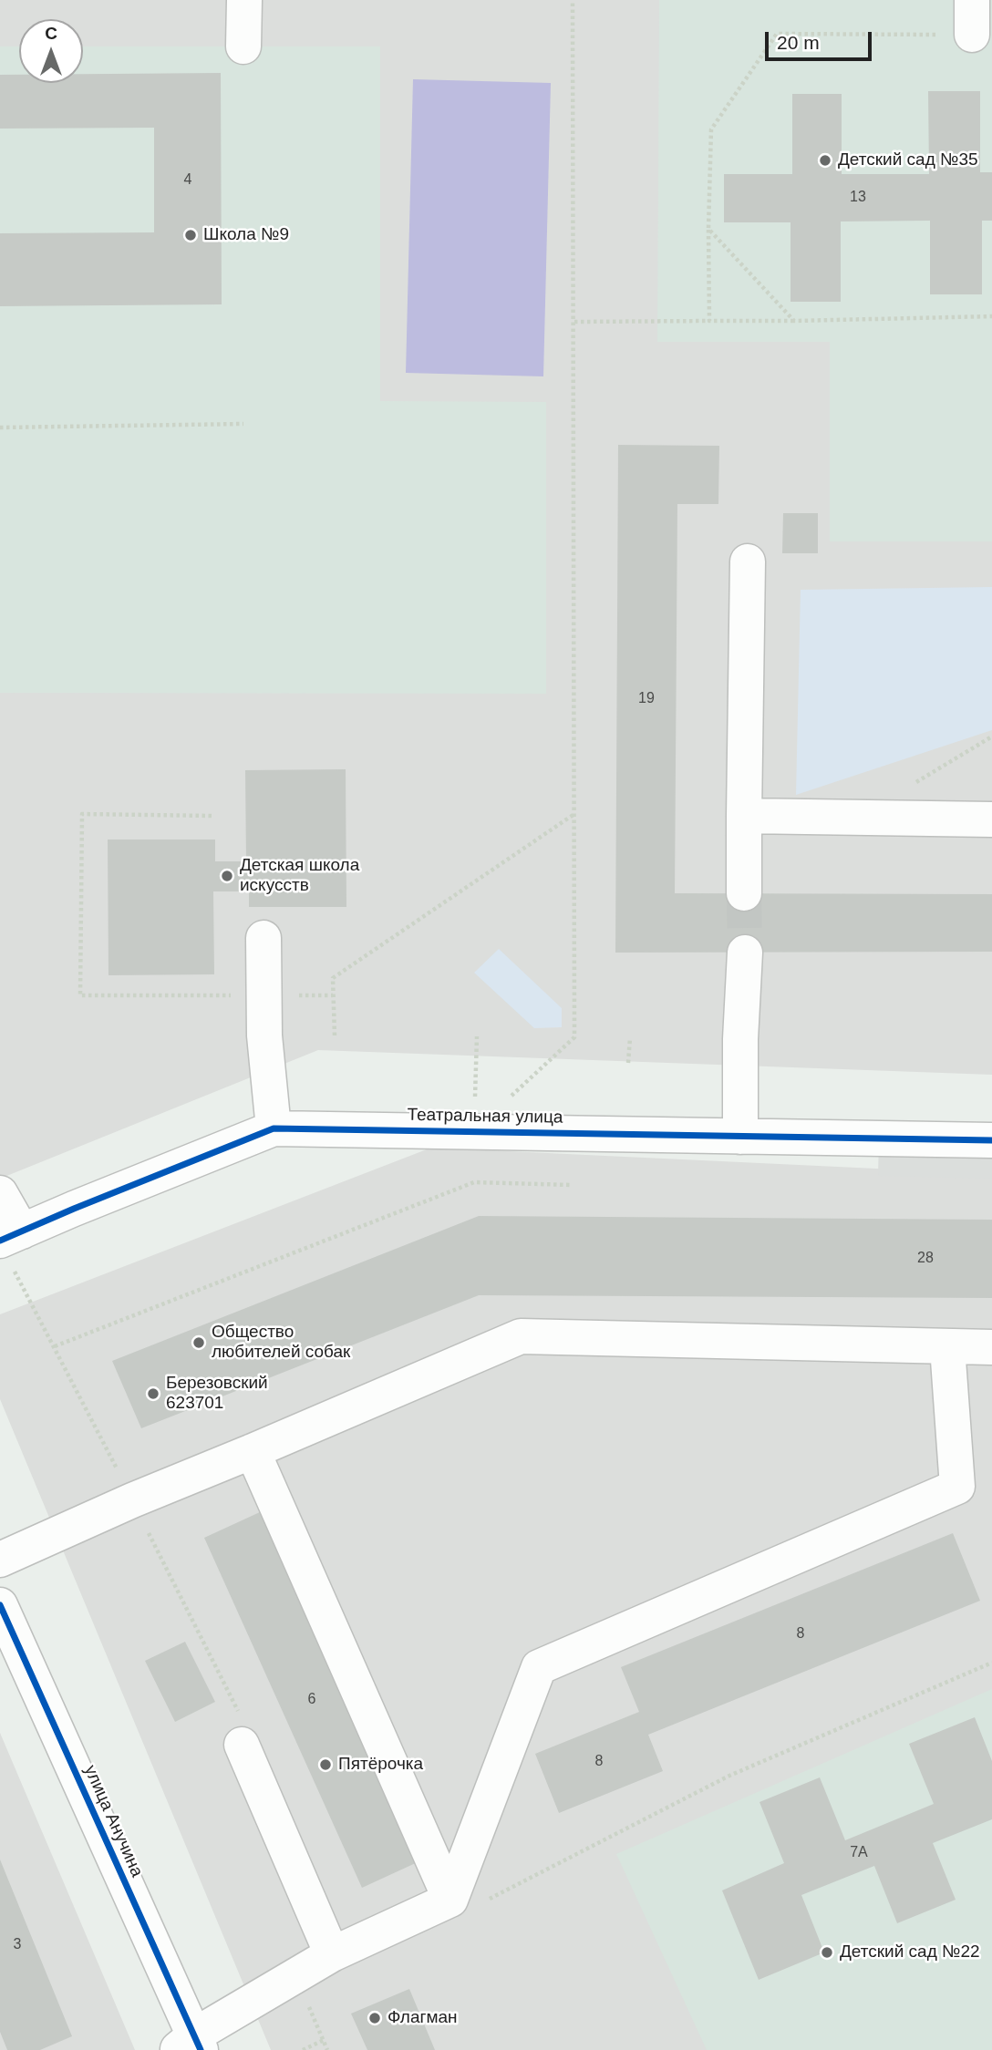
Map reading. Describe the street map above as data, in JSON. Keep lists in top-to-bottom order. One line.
{"streets":{"street":["Театральная улица","улица Анучина"]},"places":["Детский сад №35","Школа №9","Детская школа искусств","Общество любителей собак","Березовский 623701","Пятёрочка","Детский сад №22","Флагман"],"house_numbers":["4","13","19","28","8","6","8","7А","3"],"scale_bar":"20 m","north":"top"}
